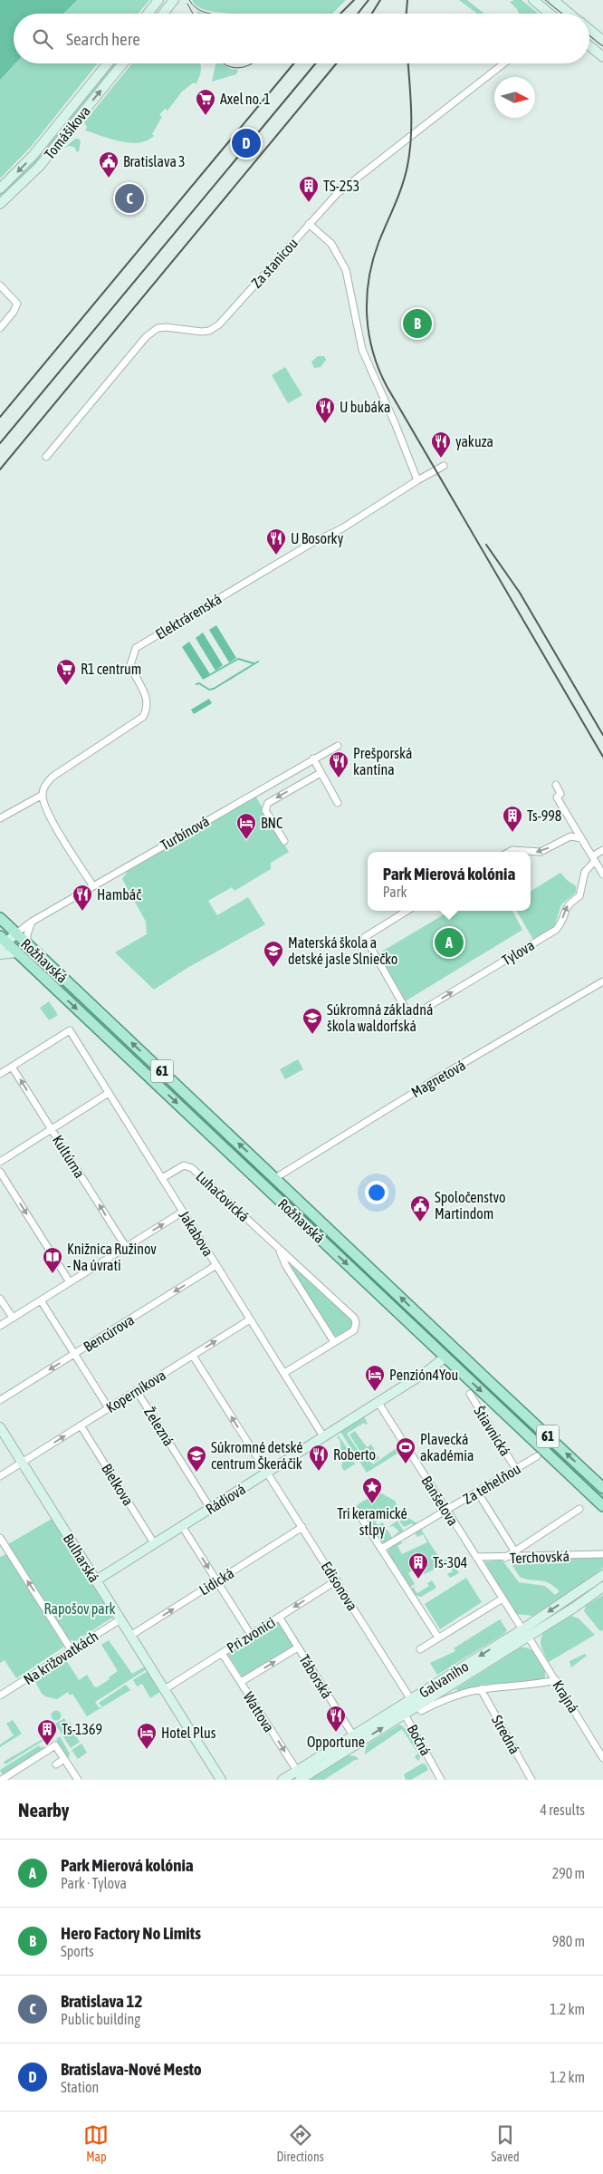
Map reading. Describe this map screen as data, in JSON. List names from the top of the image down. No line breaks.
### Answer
{"streets":{"main road":["Tomášikova","Rožňavská","61","Rádiová","Bulharská","Galvaniho"],"street":["Za stanicou","Elektrárenská","Turbínová","Tylova","Magnetová","Kultúrna","Luhačovická","Jakabova","Bencúrova","Koperníkova","Železná","Štiavnická","Za tehelňou","Bielkova","Banšelova","Terchovská","Lidická","Edisonova","Pri zvonici","Na križovatkách","Táborská","Krajná","Wattova","Stredná","Bočná"]},"crossings":[["Turbínová","Rožňavská"],["Rožňavská","Magnetová"],["Rožňavská","Rádiová"],["Kultúrna","Jakabova"],["Luhačovická","Jakabova"],["Jakabova","Bencúrova"],["Jakabova","Koperníkova"],["Jakabova","Rádiová"],["Koperníkova","Železná"],["Koperníkova","Bielkova"],["Koperníkova","Bulharská"],["Koperníkova","Edisonova"],["Železná","Rádiová"],["Štiavnická","Za tehelňou"],["Za tehelňou","Banšelova"],["Bielkova","Rádiová"],["Rádiová","Banšelova"],["Rádiová","Bulharská"],["Rádiová","Edisonova"],["Banšelova","Terchovská"],["Banšelova","Galvaniho"],["Banšelova","Krajná"],["Bulharská","Lidická"],["Bulharská","Pri zvonici"],["Bulharská","Na križovatkách"],["Lidická","Edisonova"],["Edisonova","Pri zvonici"],["Edisonova","Galvaniho"],["Edisonova","Bočná"],["Pri zvonici","Táborská"],["Pri zvonici","Wattova"],["Táborská","Galvaniho"],["Galvaniho","Krajná"],["Galvaniho","Wattova"],["Galvaniho","Stredná"],["Galvaniho","Bočná"]],"one_way":["Kultúrna","Bencúrova","Koperníkova","Lidická","Wattova"],"parks":["Rapošov park"],"places":{"supermarket":["Axel no. 1","R1 centrum"],"public building":["Bratislava 3","Spoločenstvo Martindom"],"building":["TS-253","Ts-998","Ts-304","Ts-1369"],"restaurant":["U bubáka","yakuza","U Bosorky","Prešporská kantína","Hambáč","Roberto","Opportune"],"hotel":["BNC","Penzión4You","Hotel Plus"],"school or university":["Materská škola a detské jasle Slniečko","Súkromná základná škola waldorfská","Súkromné detské centrum Škeráčik"],"library":["Knižnica Ružinov - Na úvrati"],"sports":["Plavecká akadémia"],"place":["Tri keramické stĺpy"]},"north":"right","page":{"search":"Search here","pins":["D","C","B","A"],"popup":["Park Mierová kolónia","Park"],"heading":["Nearby","4 results"],"list":[{"mark":"A","name":"Park Mierová kolónia","note":"Park · Tylova","value":"290 m"},{"mark":"B","name":"Hero Factory No Limits","note":"Sports","value":"980 m"},{"mark":"C","name":"Bratislava 12","note":"Public building","value":"1.2 km"},{"mark":"D","name":"Bratislava-Nové Mesto","note":"Station","value":"1.2 km"}],"nav":["Map","Directions","Saved"]}}
